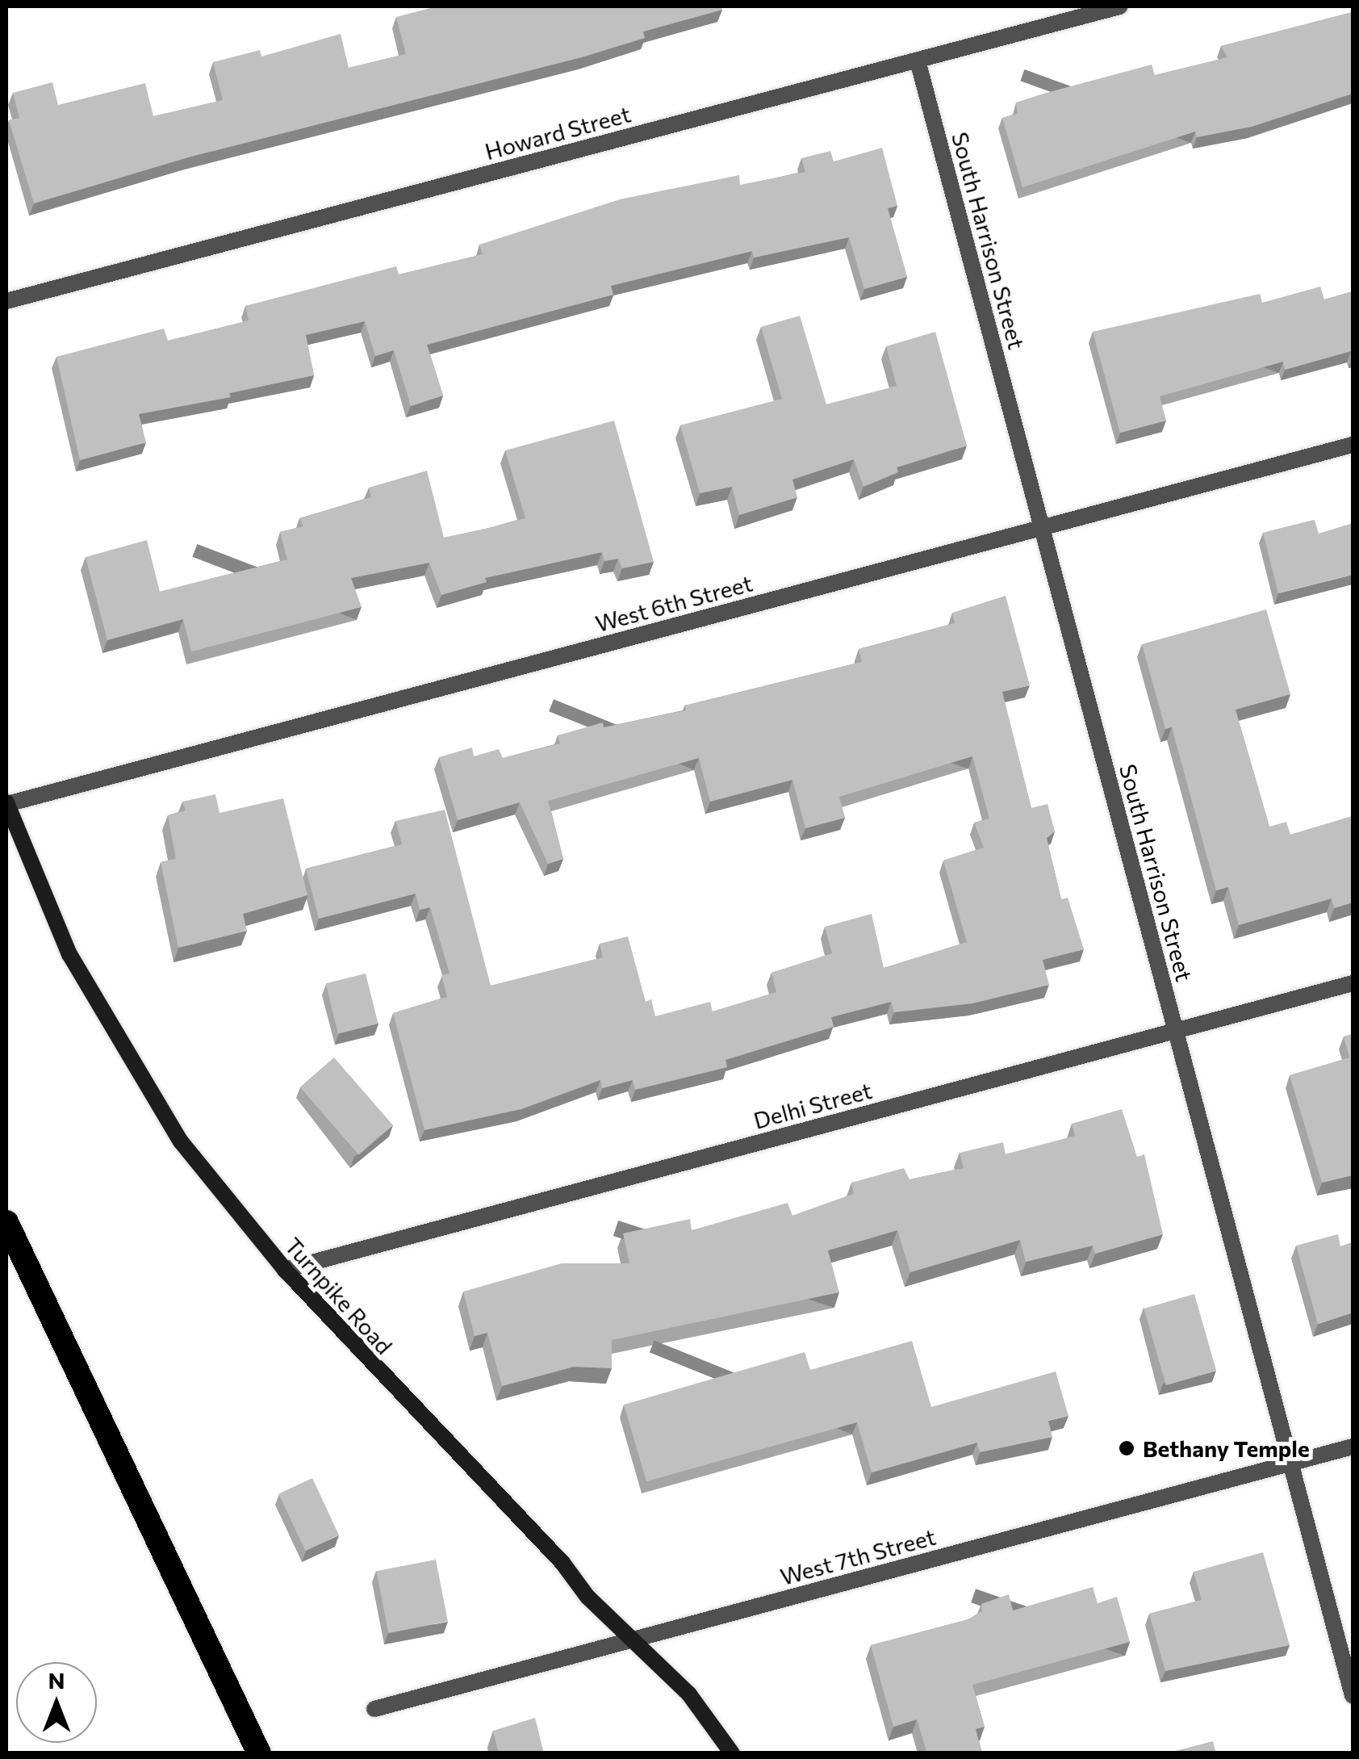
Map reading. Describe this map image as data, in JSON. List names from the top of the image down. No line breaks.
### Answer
{"streets":{"street":["Howard Street","South Harrison Street","West 6th Street","Delhi Street","Turnpike Road","West 7th Street"]},"crossings":[["Howard Street","South Harrison Street"],["South Harrison Street","West 6th Street"],["South Harrison Street","Delhi Street"],["South Harrison Street","West 7th Street"],["West 6th Street","Turnpike Road"],["Delhi Street","Turnpike Road"],["Turnpike Road","West 7th Street"]],"places":["Bethany Temple"],"north":"top"}
